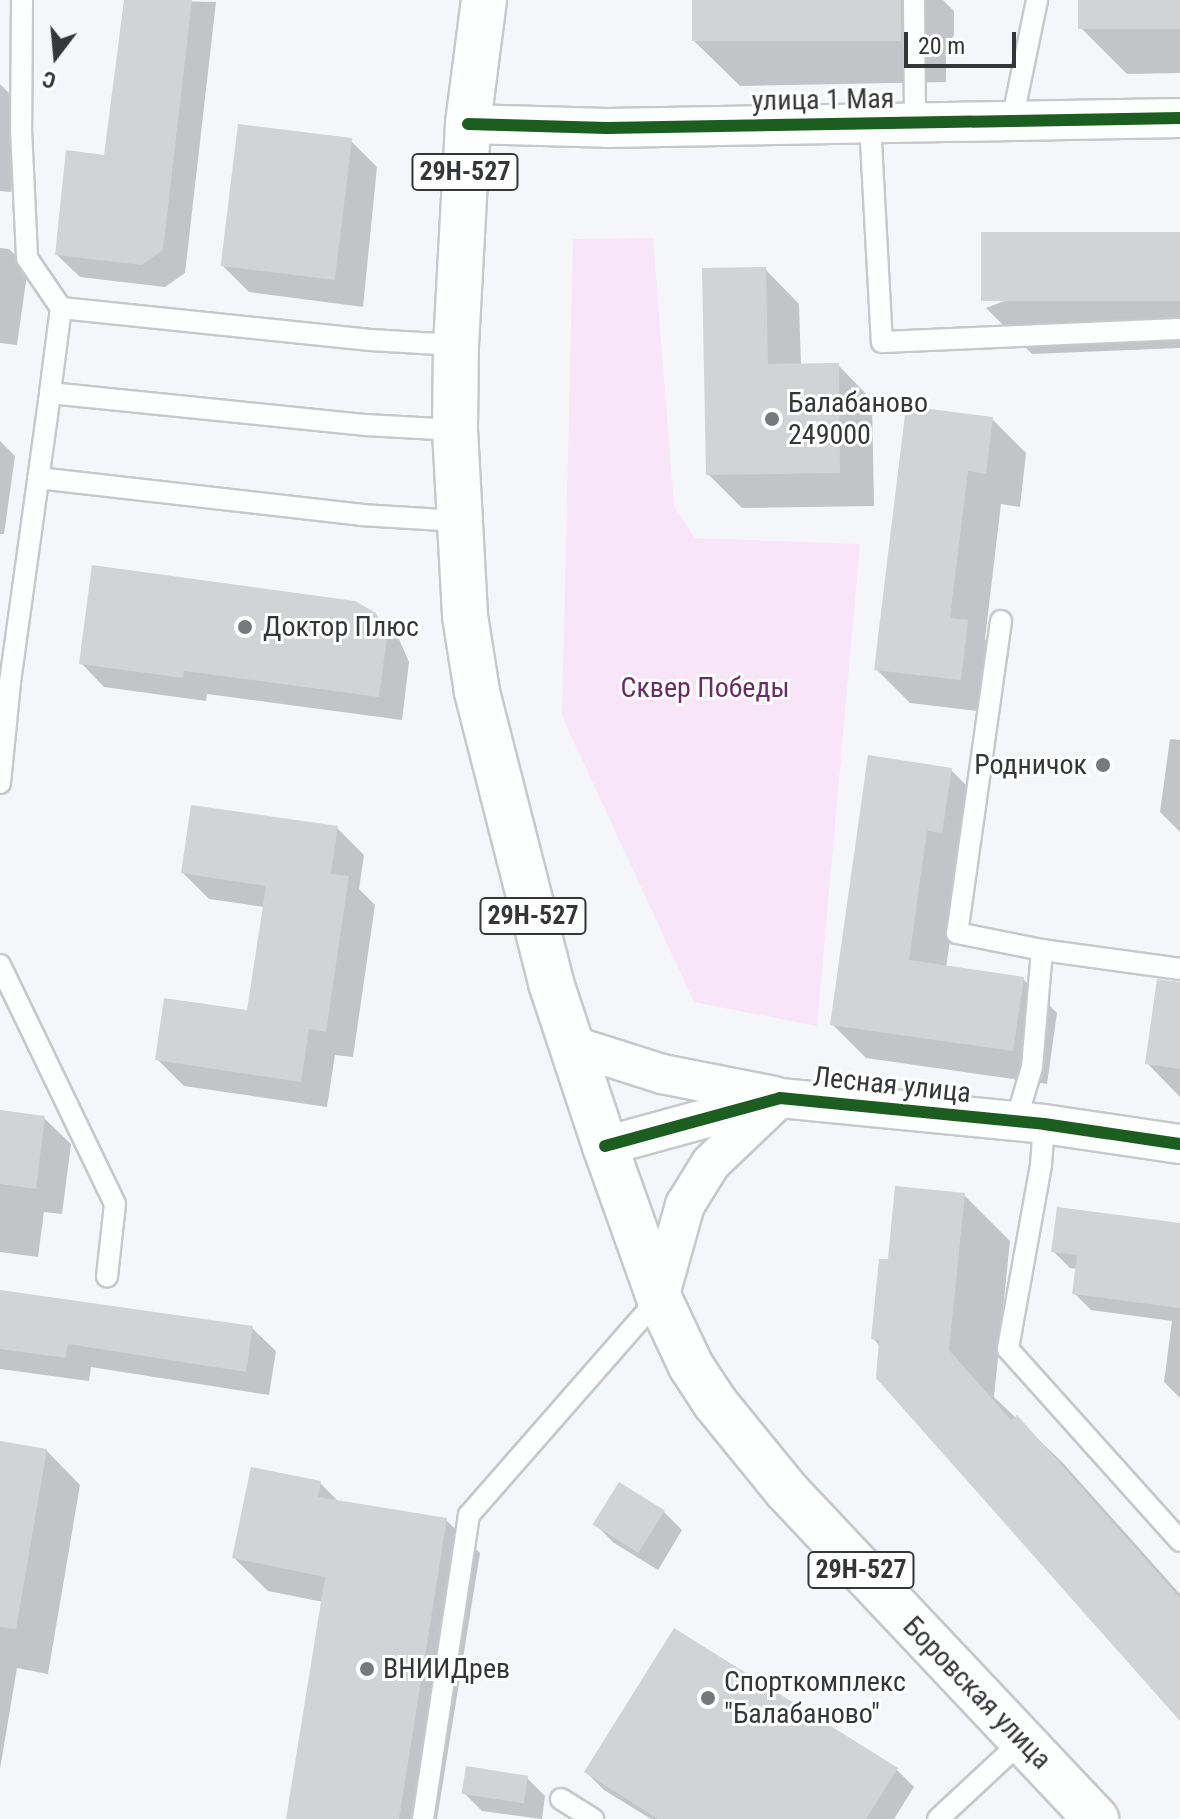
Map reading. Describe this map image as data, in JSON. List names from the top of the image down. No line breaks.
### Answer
{"streets":{"main road":["29Н-527","Боровская улица"],"street":["улица 1 Мая","Лесная улица"]},"crossings":[["улица 1 Мая","29Н-527"],["29Н-527","Лесная улица"],["29Н-527","Боровская улица"]],"parks":["Сквер Победы"],"places":["Балабаново 249000","Доктор Плюс","Родничок","ВНИИДрев","Спорткомплекс \"Балабаново\""],"scale_bar":"20 m","north":"bottom"}
